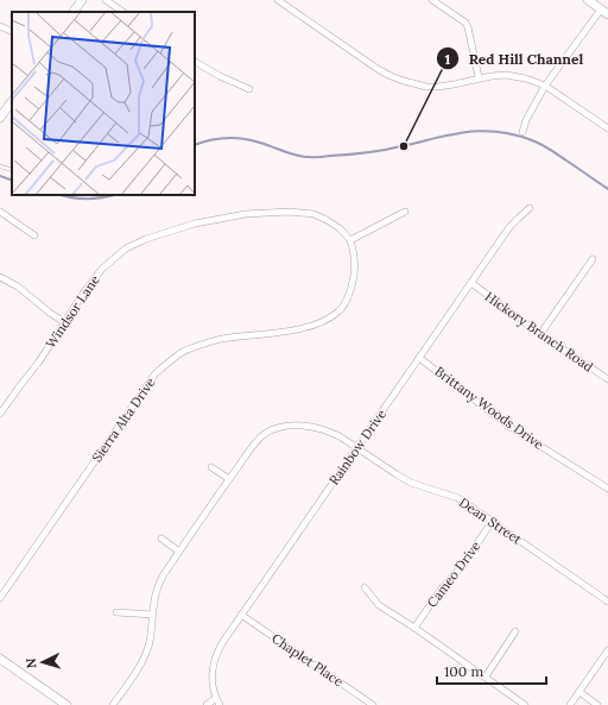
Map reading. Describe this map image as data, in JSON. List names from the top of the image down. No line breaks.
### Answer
{"streets":{"street":["Windsor Lane","Hickory Branch Road","Brittany Woods Drive","Sierra Alta Drive","Rainbow Drive","Dean Street","Cameo Drive","Chaplet Place"]},"crossings":[["Windsor Lane","Sierra Alta Drive"],["Hickory Branch Road","Rainbow Drive"],["Brittany Woods Drive","Rainbow Drive"],["Rainbow Drive","Dean Street"],["Rainbow Drive","Chaplet Place"],["Dean Street","Cameo Drive"]],"places":["Red Hill Channel"],"scale_bar":"100 m","north":"left"}
